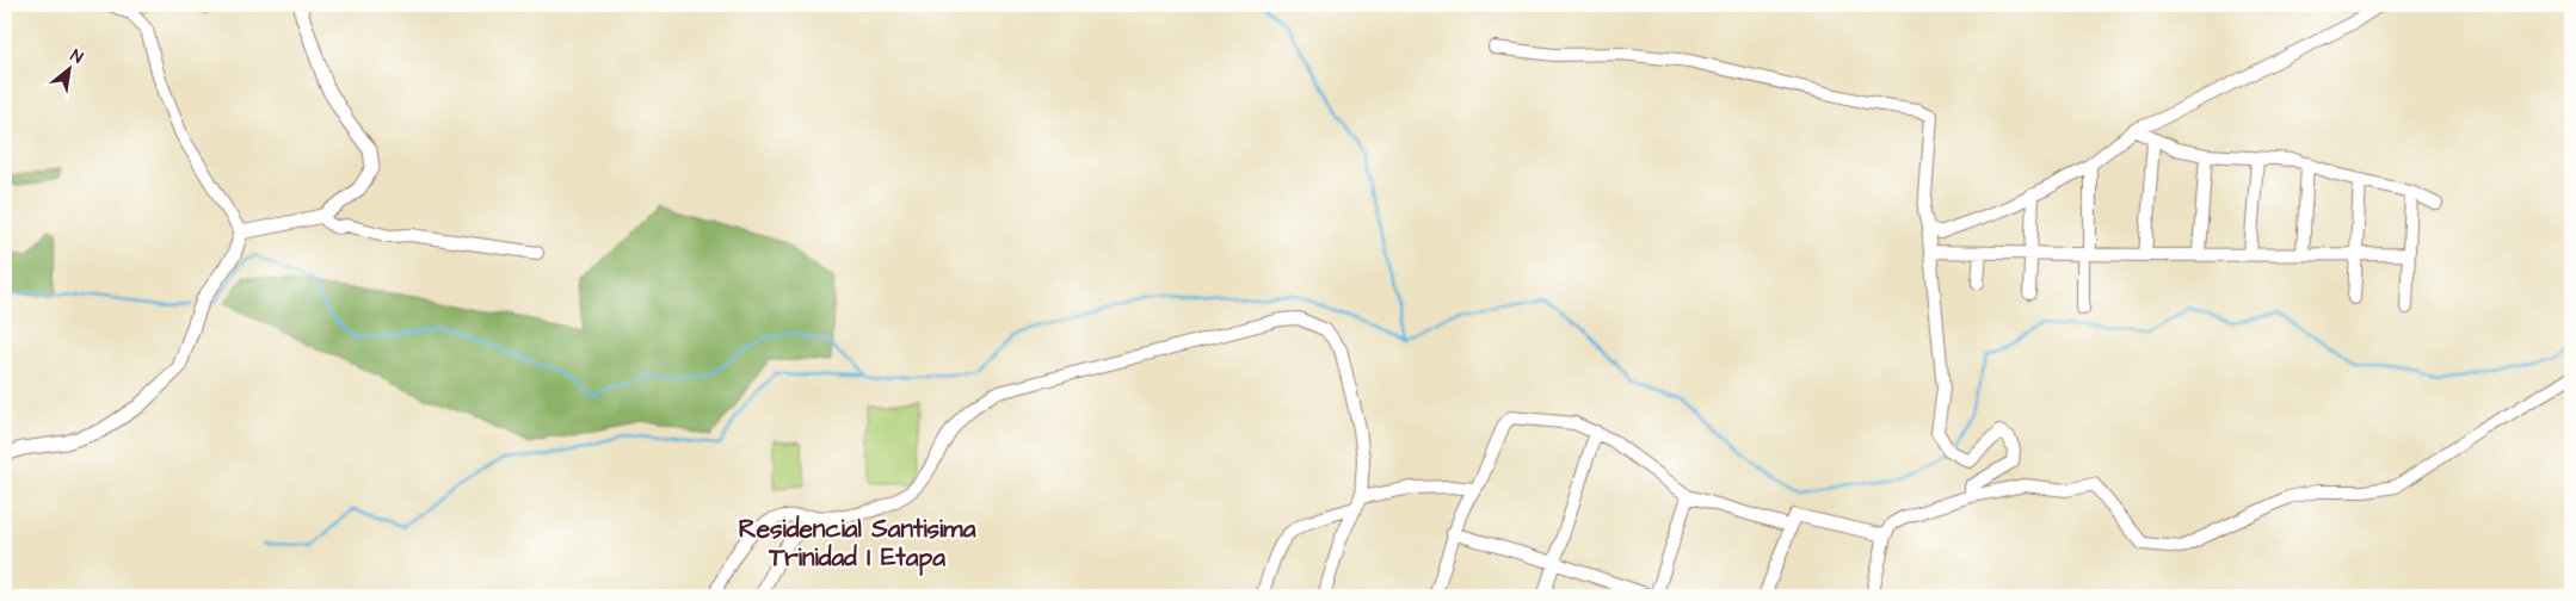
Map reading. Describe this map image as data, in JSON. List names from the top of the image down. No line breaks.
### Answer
{"districts":["Residencial Santisima Trinidad I Etapa"],"north":"top right"}
